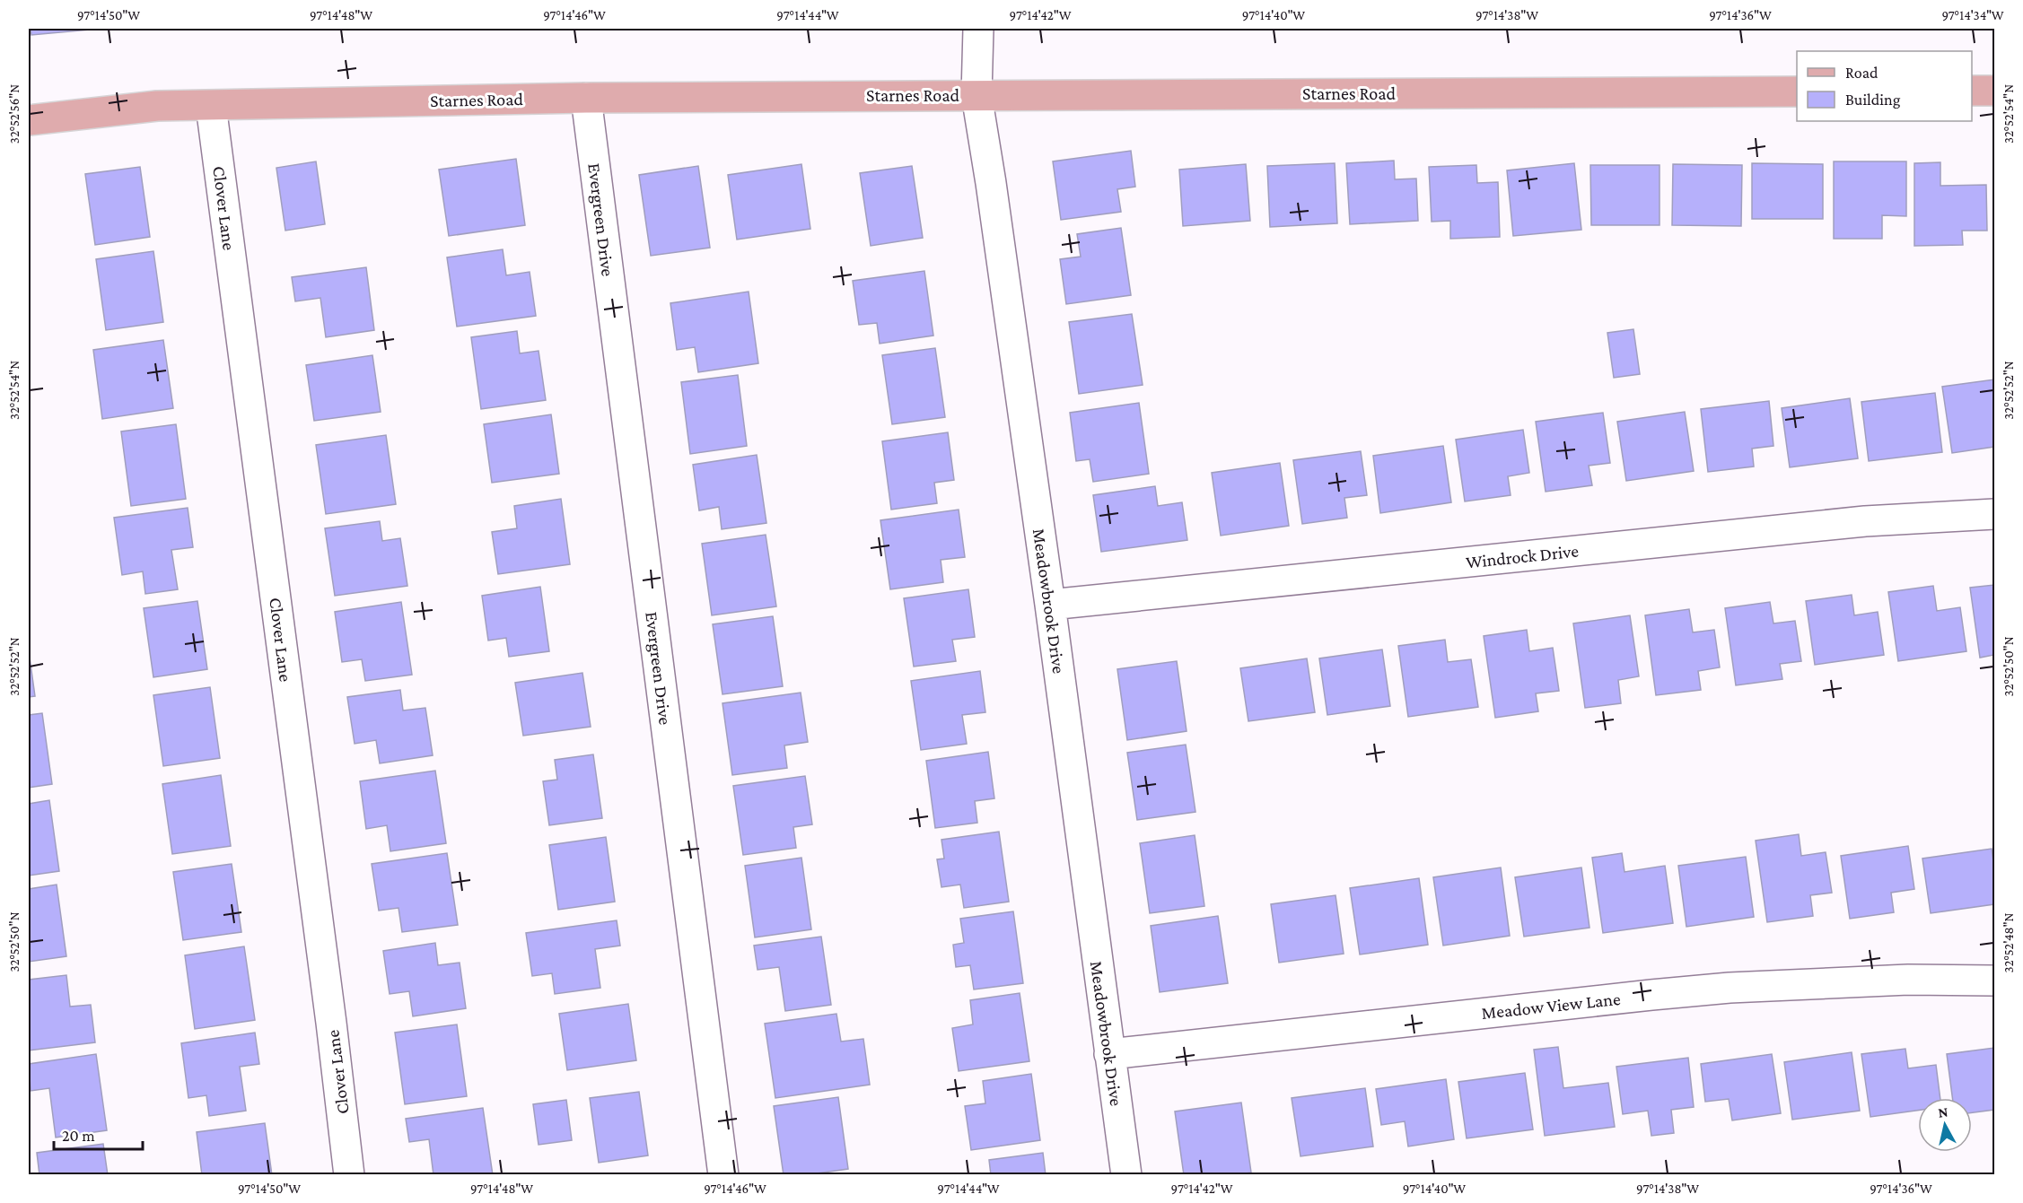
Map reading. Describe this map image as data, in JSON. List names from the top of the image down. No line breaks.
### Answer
{"streets":{"main road":["Starnes Road"],"street":["Clover Lane","Evergreen Drive","Windrock Drive","Meadowbrook Drive","Meadow View Lane"]},"crossings":[["Starnes Road","Clover Lane"],["Starnes Road","Evergreen Drive"],["Starnes Road","Meadowbrook Drive"],["Windrock Drive","Meadowbrook Drive"],["Meadowbrook Drive","Meadow View Lane"]],"legend":["Road","Building"],"scale_bar":"20 m","north":"top","coordinates":["97°14'50\"W","97°14'48\"W","97°14'46\"W","97°14'44\"W","97°14'42\"W","97°14'40\"W","97°14'38\"W","97°14'36\"W","97°14'34\"W","32°52'56\"N","32°52'54\"N","32°52'52\"N","32°52'50\"N","32°52'48\"N"]}
